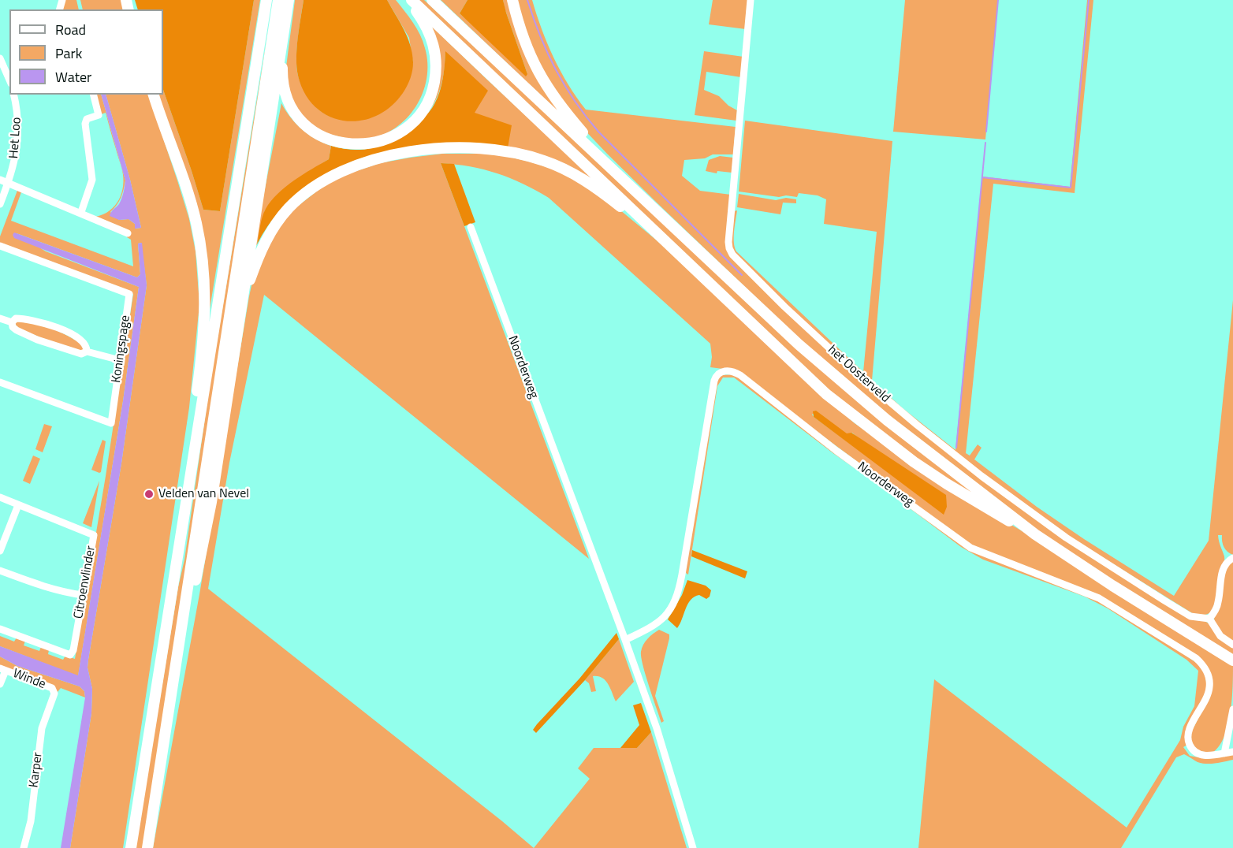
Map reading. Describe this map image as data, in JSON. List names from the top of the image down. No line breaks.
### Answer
{"streets":{"street":["Het Loo","Koningspage","Noorderweg","het Oosterveld","Citroenvlinder","Winde","Karper"]},"crossings":[["Winde","Karper"]],"places":["Velden van Nevel"],"legend":["Road","Park","Water"]}
